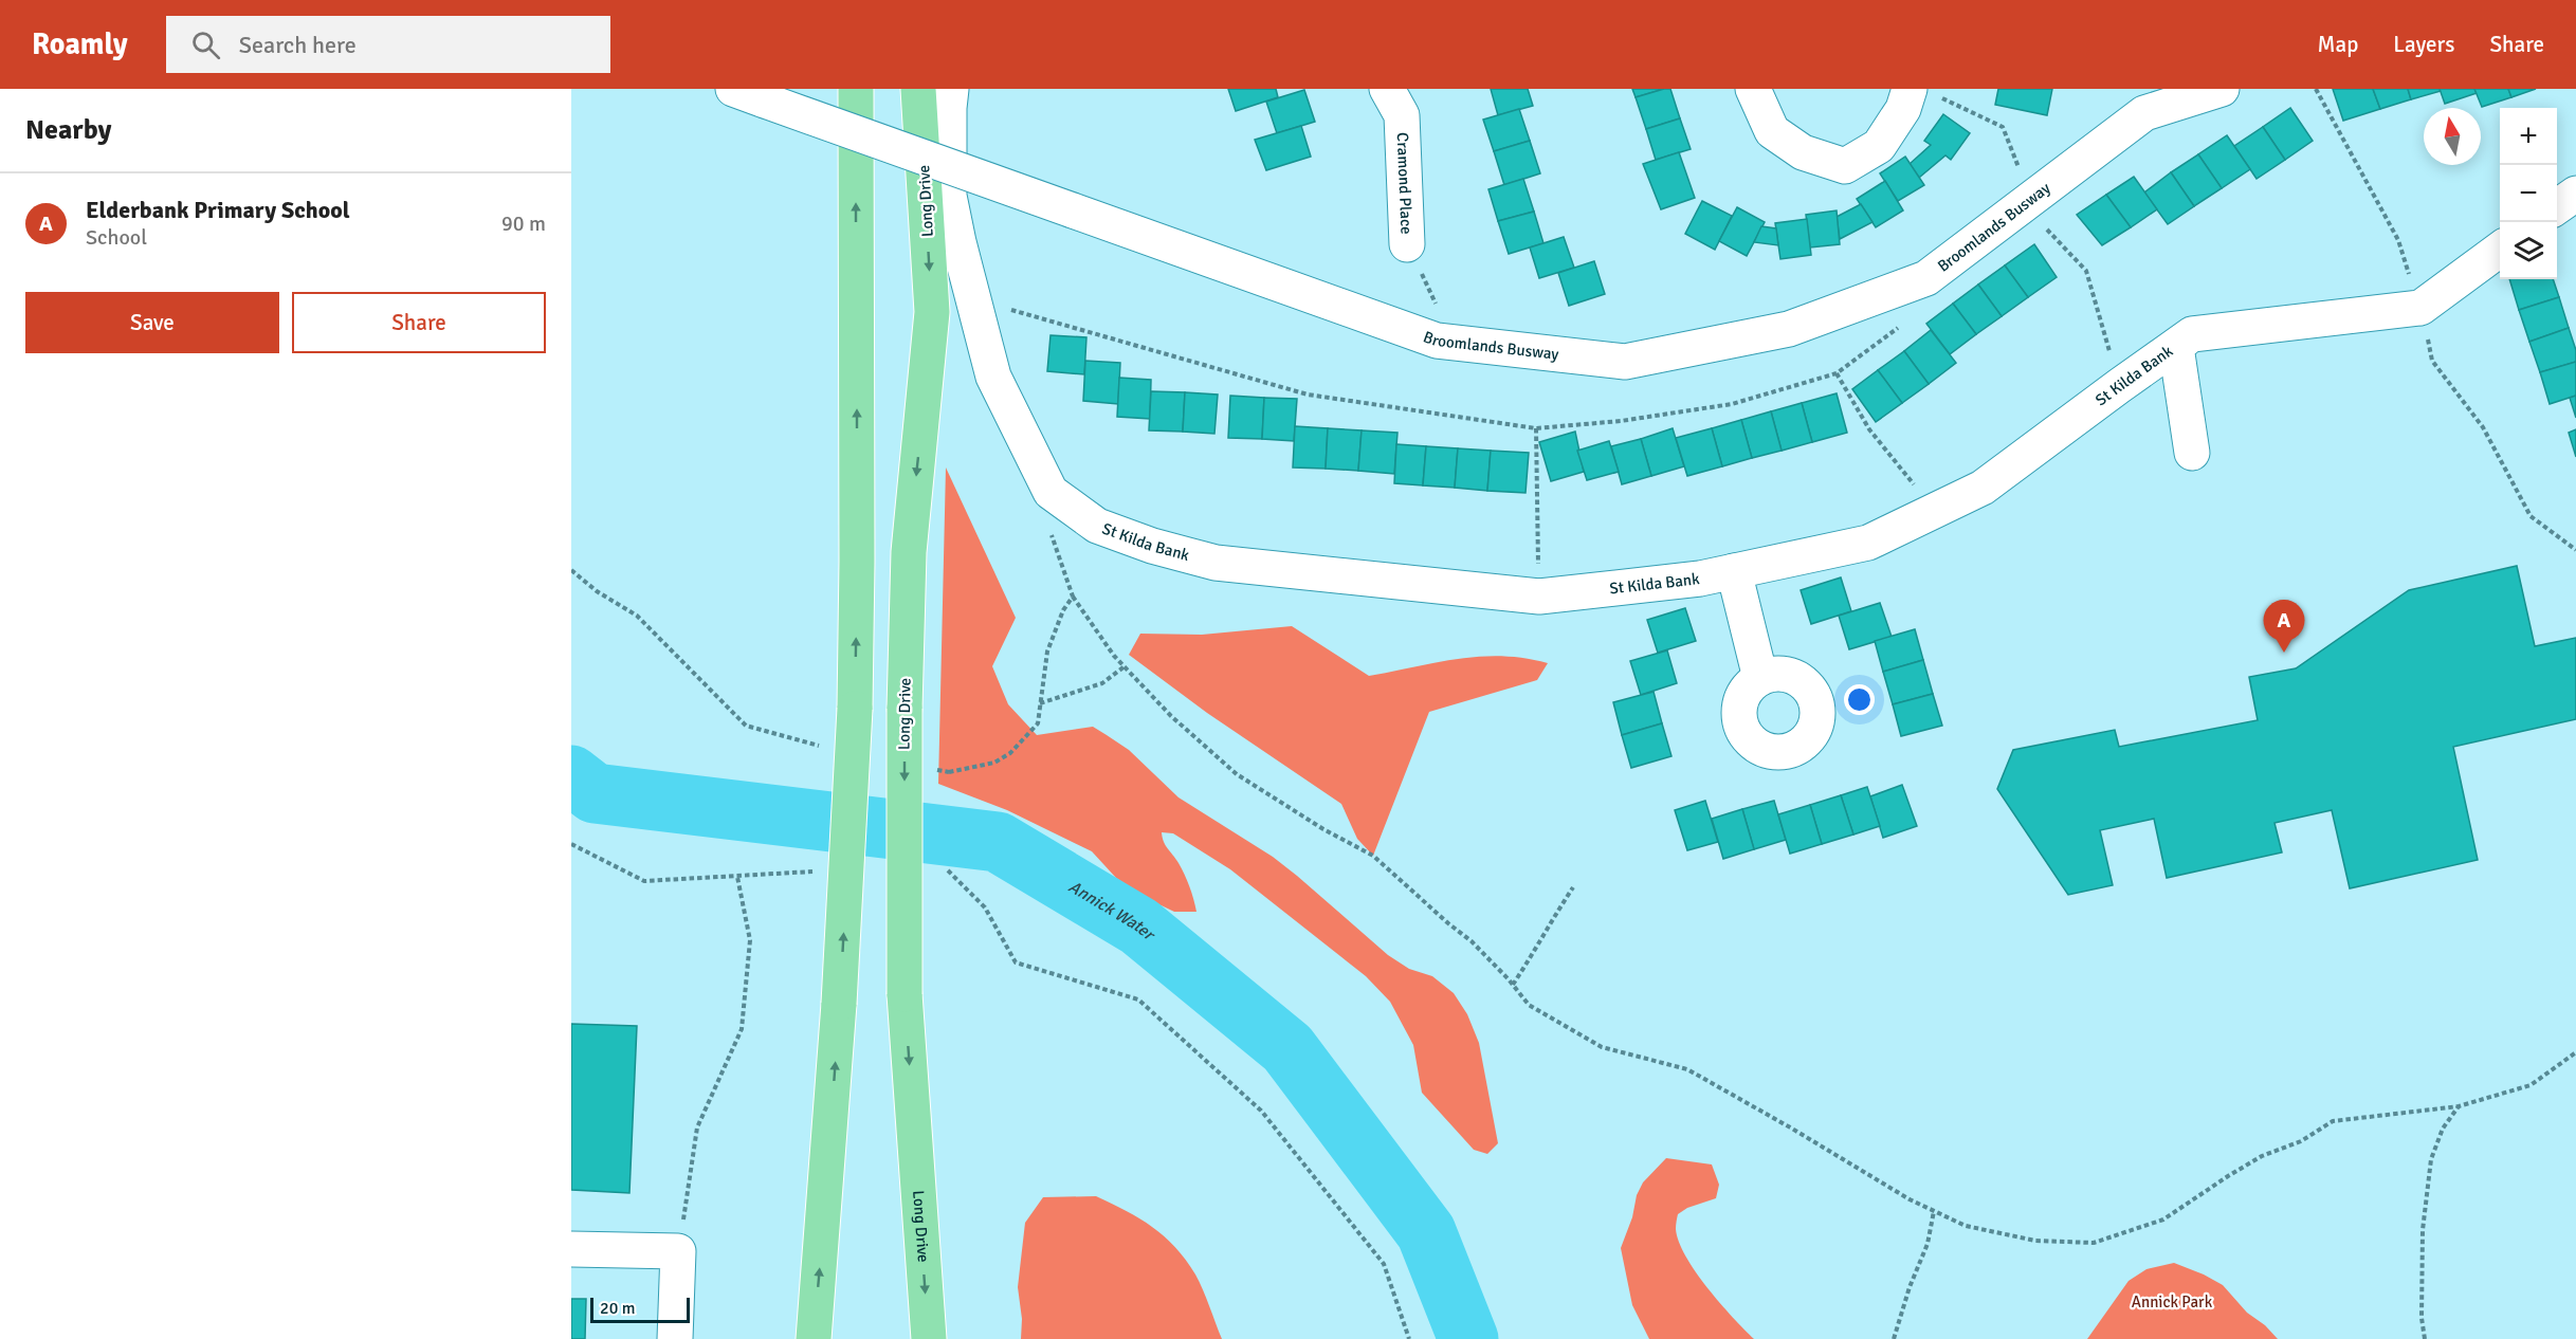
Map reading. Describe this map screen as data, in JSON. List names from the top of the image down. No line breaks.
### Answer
{"streets":{"main road":["Long Drive"],"street":["Cramond Place","Broomlands Busway","St Kilda Bank"]},"water":["Annick Water"],"parks":["Annick Park"],"scale_bar":"20 m","north":"top","page":{"header":"Roamly","search":"Search here","nav":["Map","Layers","Share"],"heading":"Nearby","map_buttons":["+","−"],"list":[{"mark":"A","name":"Elderbank Primary School","note":"School","value":"90 m"}],"buttons":["Save","Share"],"pins":"A","scale":"20 m"}}
